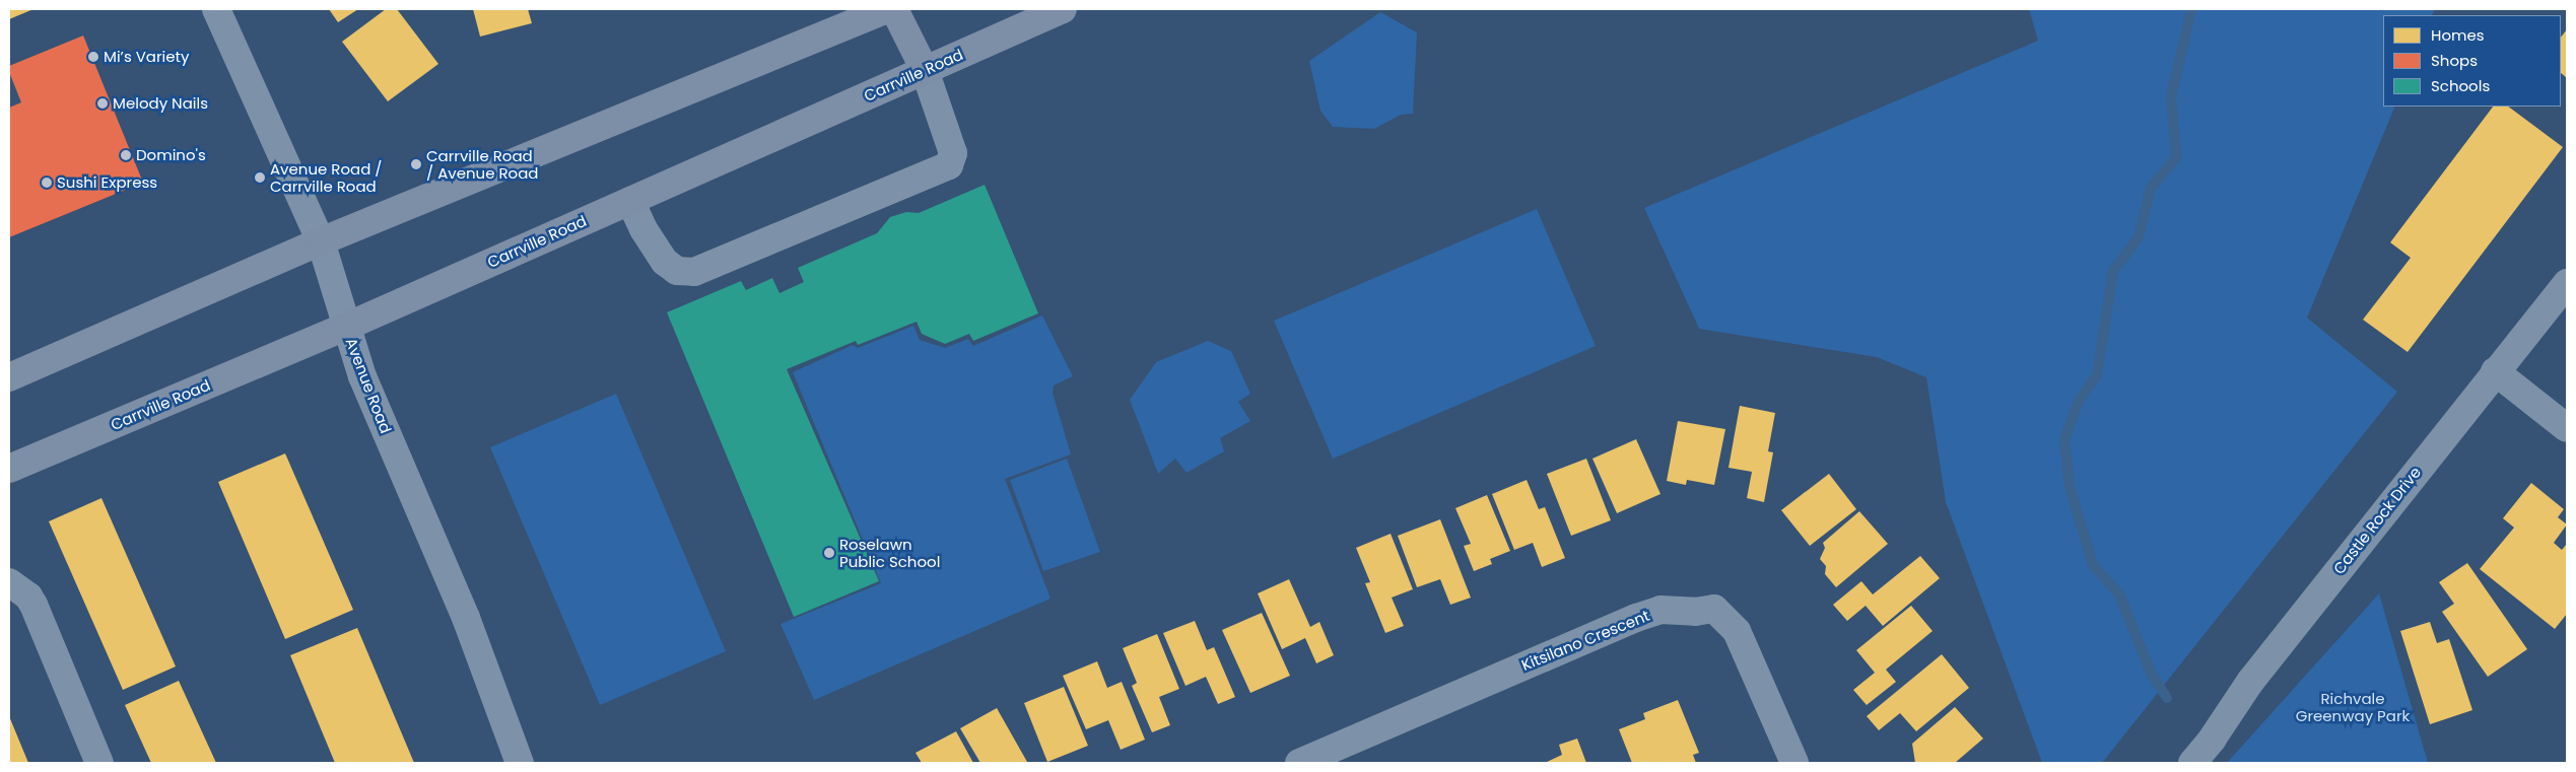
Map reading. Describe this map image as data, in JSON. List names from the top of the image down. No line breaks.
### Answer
{"streets":{"main road":["Carrville Road"],"street":["Avenue Road","Castle Rock Drive","Kitsilano Crescent"]},"crossings":[["Carrville Road","Avenue Road"]],"parks":["Richvale Greenway Park"],"places":["Mi’s Variety","Melody Nails","Domino's","Carrville Road / Avenue Road","Avenue Road / Carrville Road","Sushi Express","Roselawn Public School"],"legend":["Homes","Shops","Schools"]}
